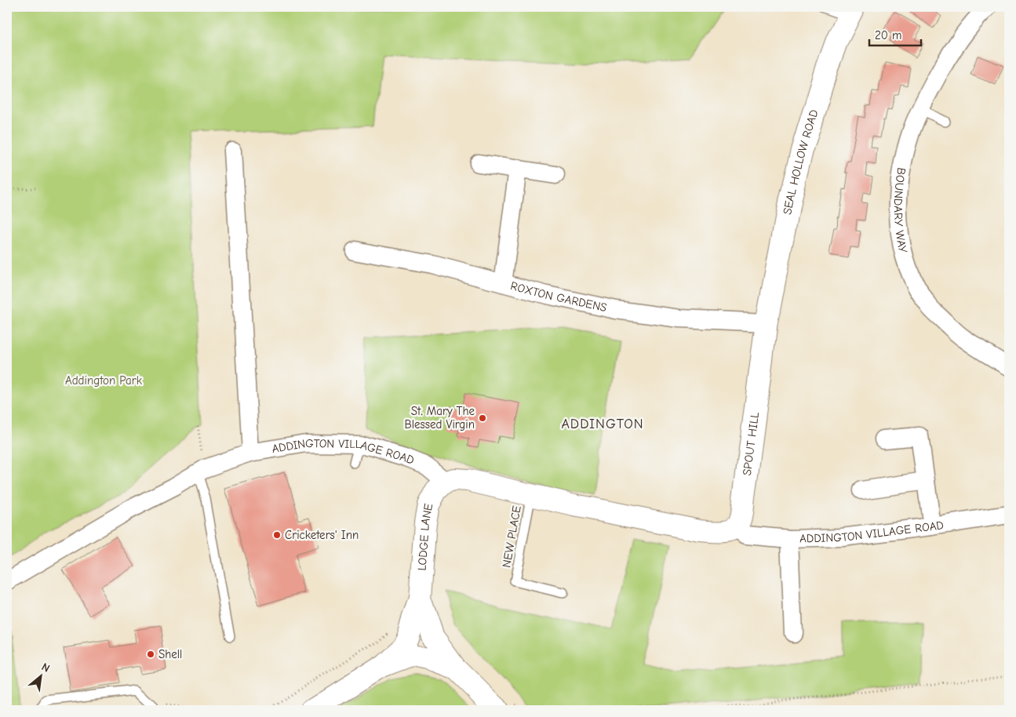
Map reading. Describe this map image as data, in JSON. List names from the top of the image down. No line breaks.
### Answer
{"streets":{"street":["SEAL HOLLOW ROAD","BOUNDARY WAY","ROXTON GARDENS","SPOUT HILL","ADDINGTON VILLAGE ROAD","LODGE LANE"],"lane":["NEW PLACE"]},"crossings":[["SEAL HOLLOW ROAD","ROXTON GARDENS"],["SEAL HOLLOW ROAD","SPOUT HILL"],["ROXTON GARDENS","SPOUT HILL"],["SPOUT HILL","ADDINGTON VILLAGE ROAD"],["ADDINGTON VILLAGE ROAD","LODGE LANE"]],"districts":["ADDINGTON"],"parks":["Addington Park"],"places":["St. Mary The Blessed Virgin","Cricketers' Inn","Shell"],"scale_bar":"20 m","north":"top right"}
